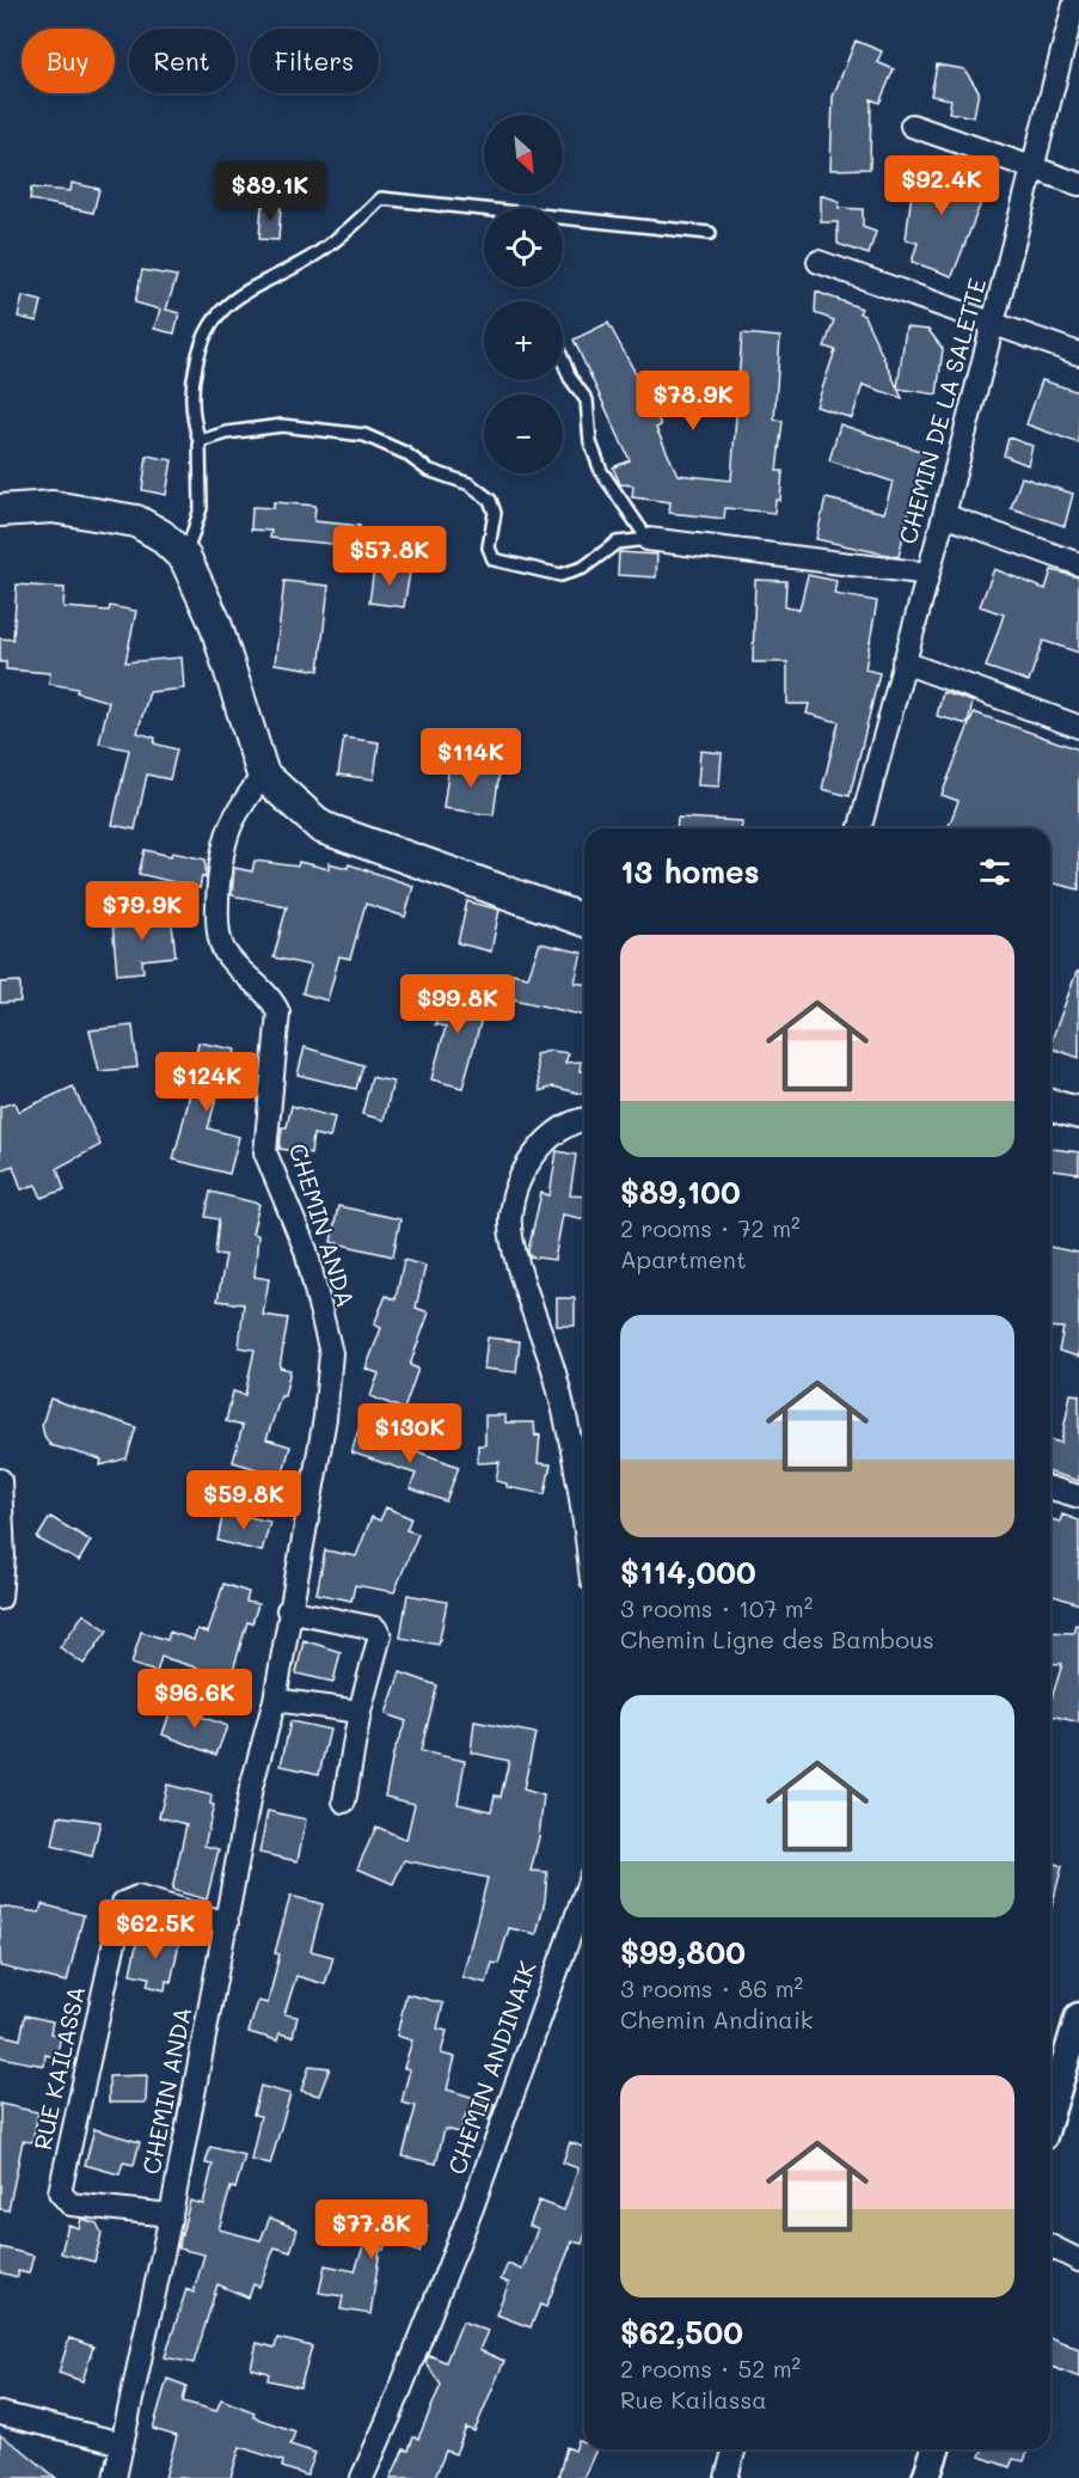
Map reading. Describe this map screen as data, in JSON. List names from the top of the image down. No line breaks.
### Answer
{"streets":{"street":["CHEMIN DE LA SALETTE","CHEMIN ANDA","RUE KAILASSA","CHEMIN ANDINAIK"]},"crossings":[["CHEMIN ANDA","RUE KAILASSA"]],"north":"bottom right","page":{"chip":["Buy","Rent","Filters"],"map_buttons":["+","−"],"price":["$92.4K","$89.1K","$78.9K","$57.8K","$114K","$79.9K","$99.8K","$124K","$130K","$59.8K","$96.6K","$62.5K","$77.8K"],"heading":"13 homes","list":[{"name":"$89,100","note":"2 rooms · 72 m² · Apartment"},{"name":"$114,000","note":"3 rooms · 107 m² · Chemin Ligne des Bambous"},{"name":"$99,800","note":"3 rooms · 86 m² · Chemin Andinaik"},{"name":"$62,500","note":"2 rooms · 52 m² · Rue Kailassa"}]}}
